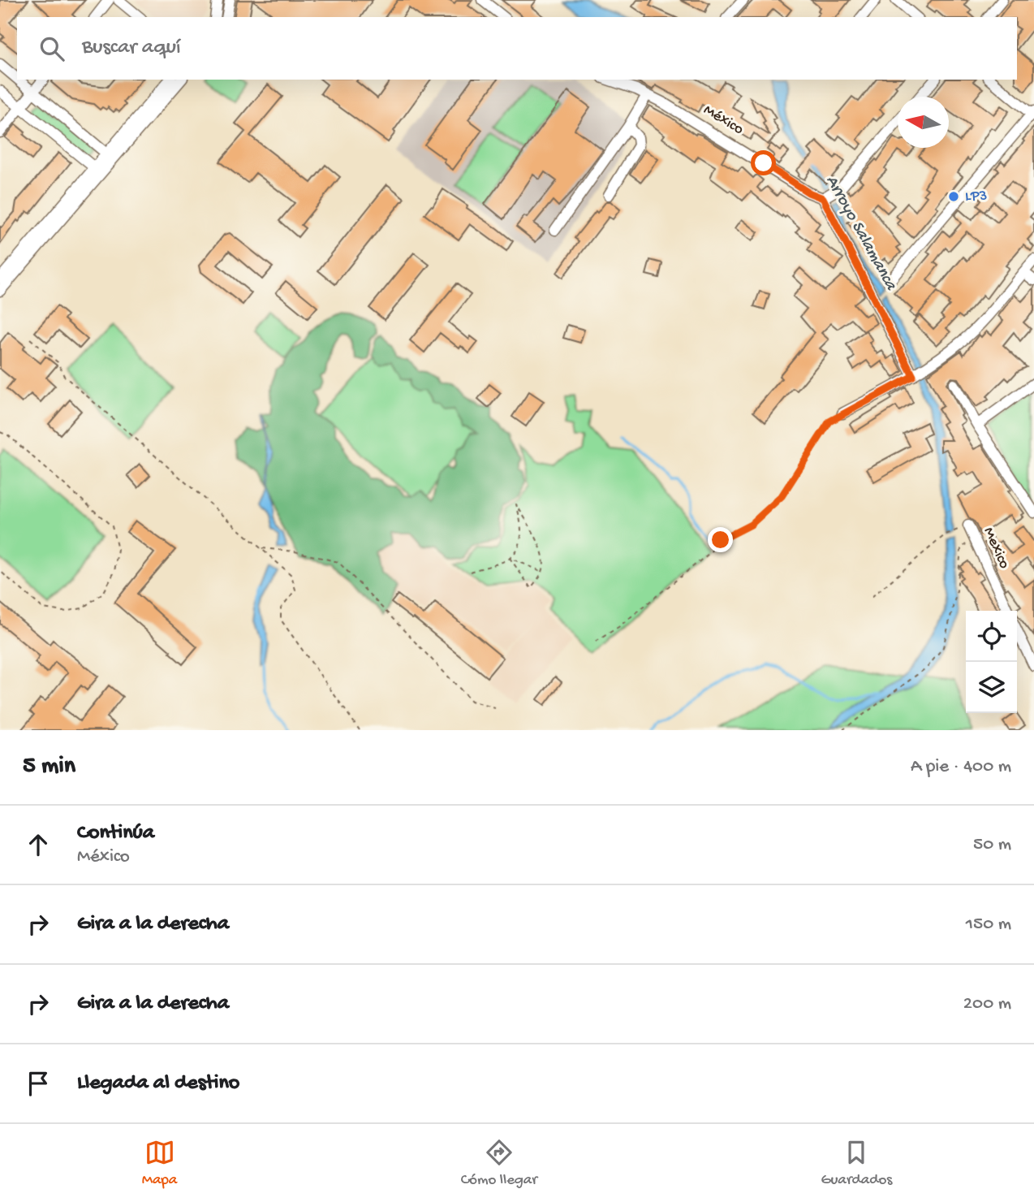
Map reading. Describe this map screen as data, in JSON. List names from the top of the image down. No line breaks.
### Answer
{"streets":{"street":["México","Mexico"]},"water":["Arroyo Salamanca"],"places":["LP3"],"north":"left","page":{"search":"Buscar aquí","heading":["5 min","A pie · 400 m"],"list":[["Continúa","México","50 m"],["Gira a la derecha","150 m"],["Gira a la derecha","200 m"],"Llegada al destino"],"nav":["Mapa","Cómo llegar","Guardados"]}}
